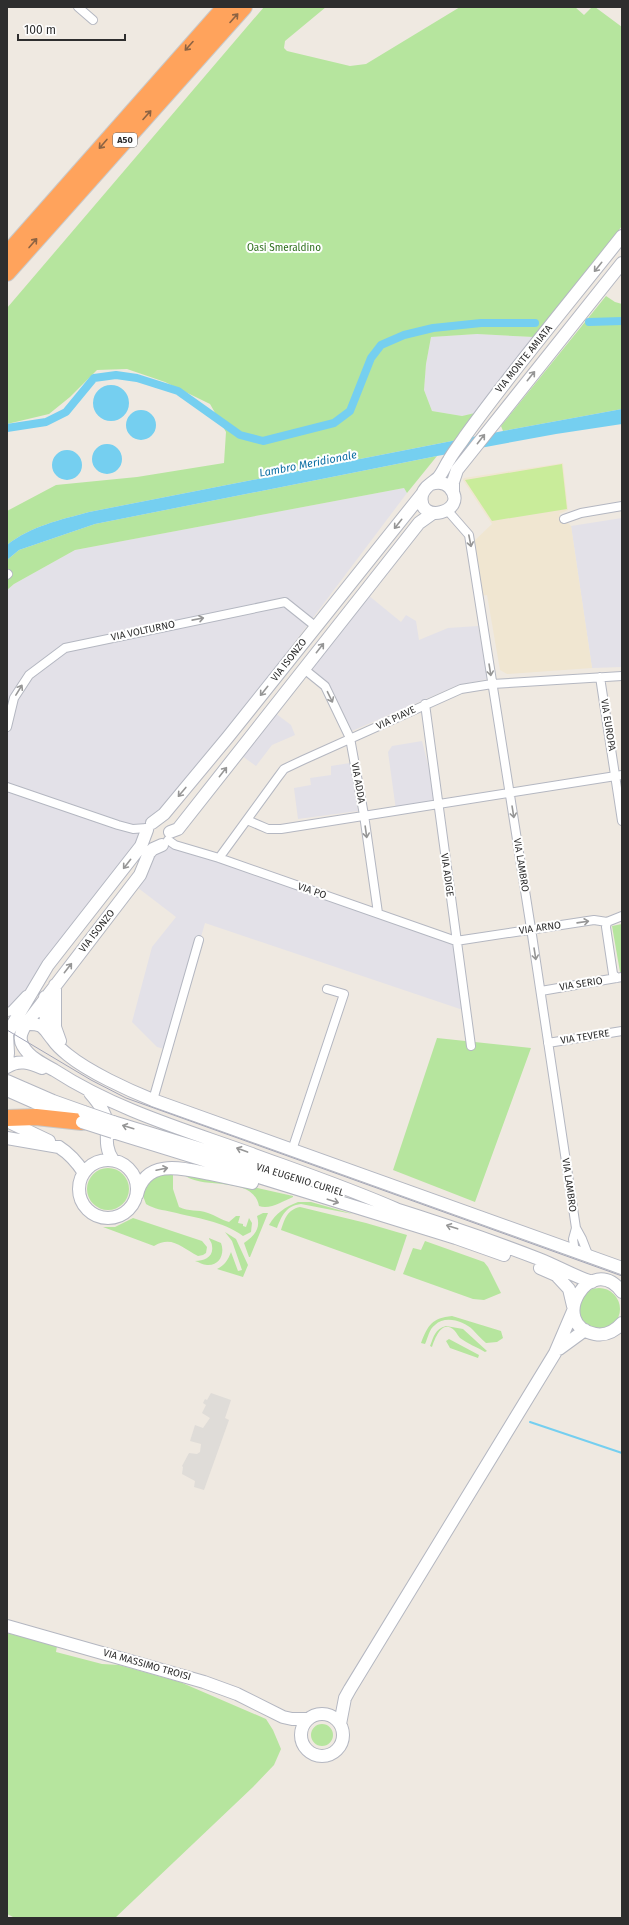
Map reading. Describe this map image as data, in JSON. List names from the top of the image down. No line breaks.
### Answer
{"streets":{"highway":["A50"],"main road":["VIA MONTE AMIATA","VIA ISONZO","VIA EUGENIO CURIEL","VIA MASSIMO TROISI"],"street":["VIA VOLTURNO","VIA PIAVE","VIA EUROPA","VIA ADDA","VIA LAMBRO","VIA ADIGE","VIA PO","VIA ARNO","VIA SERIO","VIA TEVERE"]},"crossings":[["VIA MONTE AMIATA","VIA ISONZO"],["VIA MONTE AMIATA","VIA LAMBRO"],["VIA VOLTURNO","VIA ISONZO"],["VIA ISONZO","VIA ADDA"],["VIA ISONZO","VIA LAMBRO"],["VIA ISONZO","VIA PO"],["VIA PIAVE","VIA EUROPA"],["VIA PIAVE","VIA ADDA"],["VIA PIAVE","VIA LAMBRO"],["VIA PIAVE","VIA ADIGE"],["VIA PIAVE","VIA PO"],["VIA ADDA","VIA PO"],["VIA LAMBRO","VIA ARNO"],["VIA LAMBRO","VIA SERIO"],["VIA LAMBRO","VIA TEVERE"],["VIA ADIGE","VIA PO"],["VIA ADIGE","VIA ARNO"],["VIA PO","VIA ARNO"]],"one_way":["VIA VOLTURNO","VIA ADDA","VIA LAMBRO","VIA ARNO"],"water":["Lambro Meridionale"],"parks":["Oasi Smeraldino"],"scale_bar":"100 m"}
